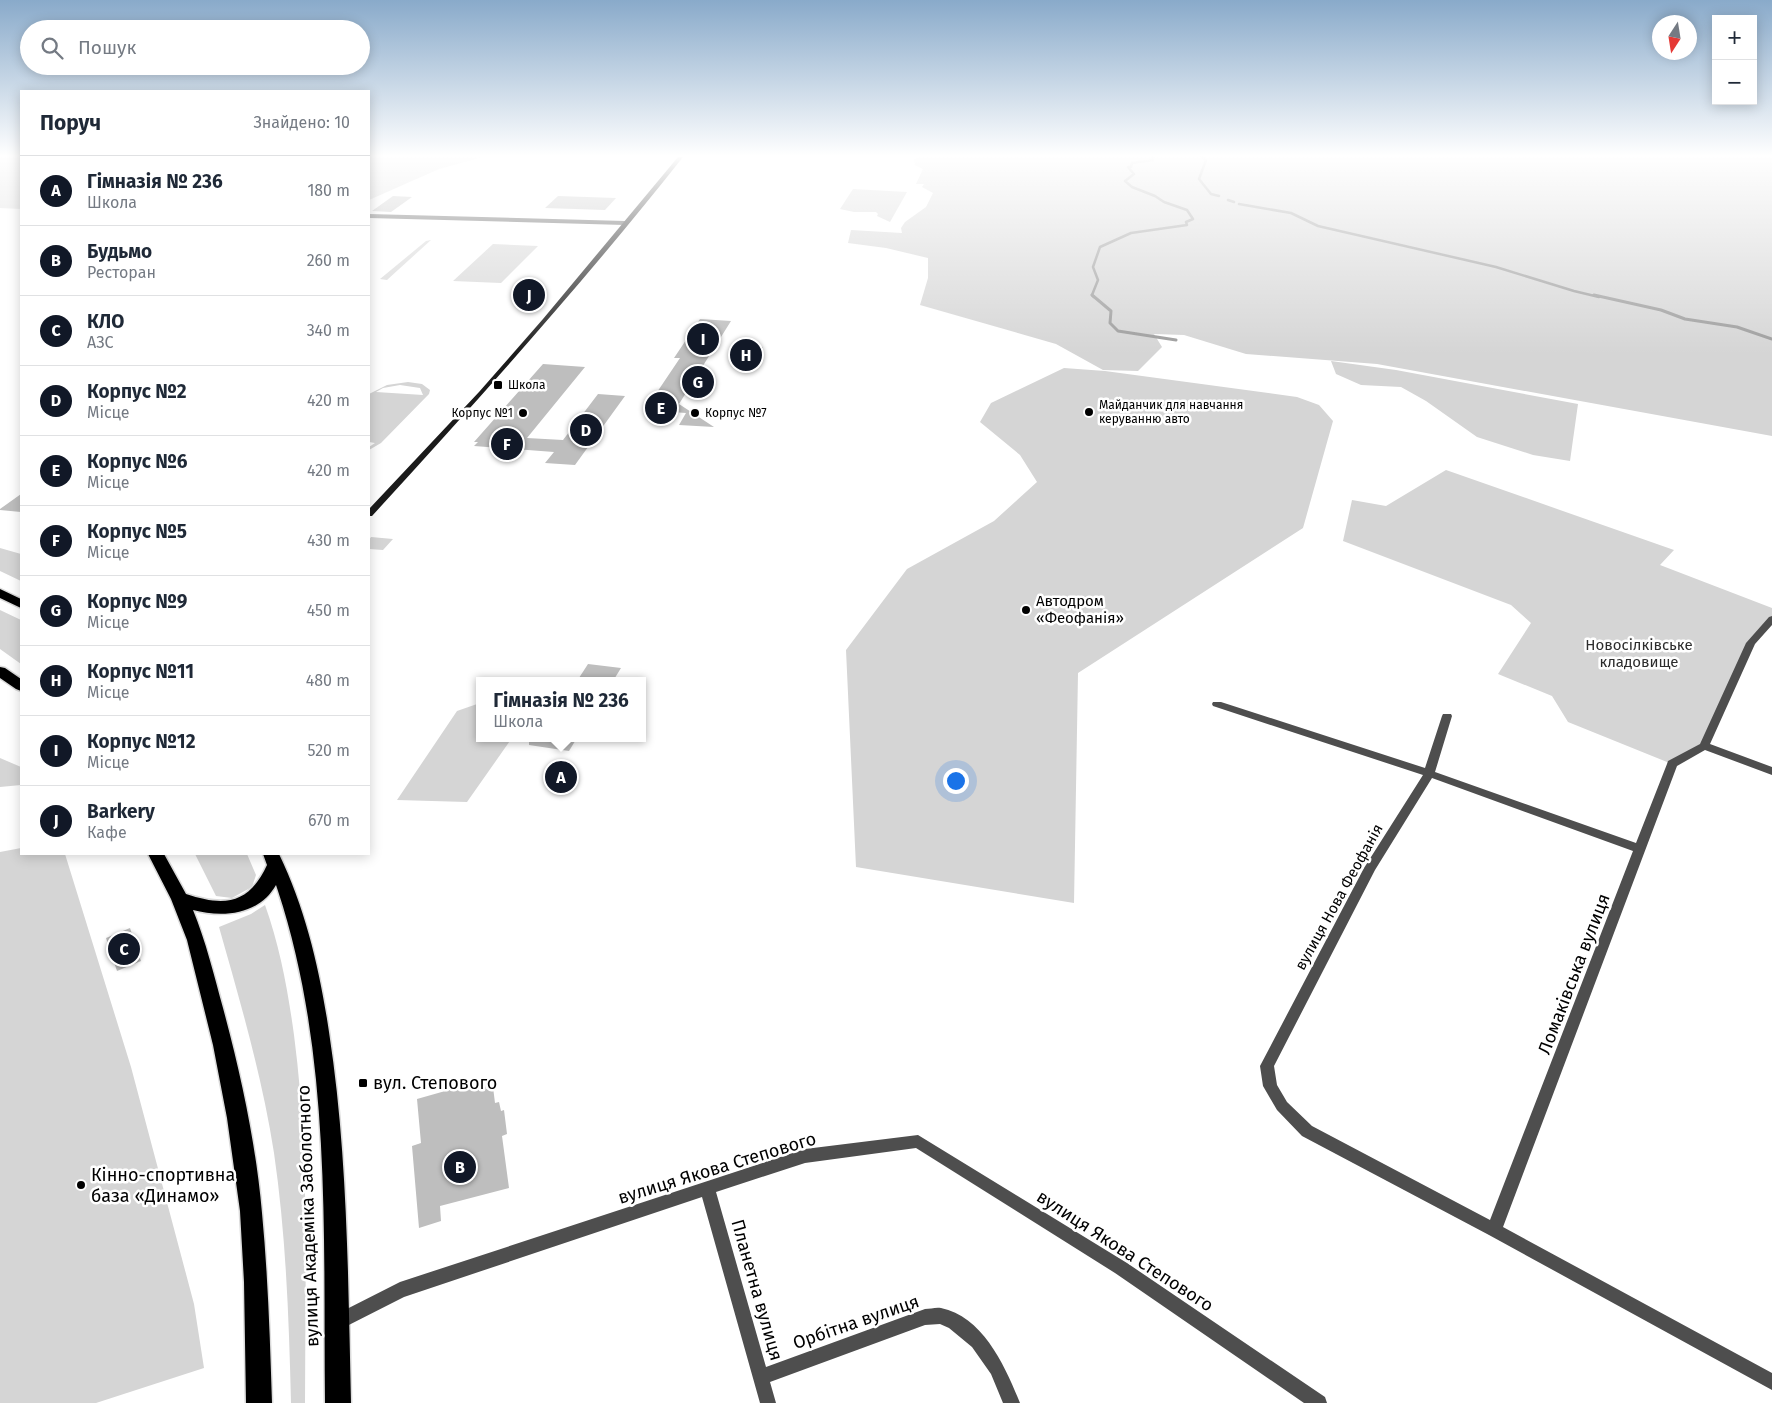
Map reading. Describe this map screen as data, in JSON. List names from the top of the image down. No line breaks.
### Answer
{"streets":{"highway":["вулиця Академіка Заболотного"],"street":["вулиця Нова Феофанія","Ломаківська вулиця","вулиця Якова Степового","Планетна вулиця","Орбітна вулиця"]},"crossings":[["вулиця Нова Феофанія","Ломаківська вулиця"],["вулиця Якова Степового","вулиця Академіка Заболотного"],["вулиця Якова Степового","Планетна вулиця"],["Планетна вулиця","Орбітна вулиця"]],"parks":["Новосілківське кладовище"],"places":{"transit":["Школа","вул. Степового"],"other":["Майданчик для навчання керуванню авто","Корпус №1","Корпус №7","Автодром «Феофанія»","Кінно-спортивна база «Динамо»"]},"north":"bottom","page":{"map_buttons":["+","−"],"search":"Пошук","heading":["Поруч","Знайдено: 10"],"list":[{"mark":"A","name":"Гімназія № 236","note":"Школа","value":"180 m"},{"mark":"B","name":"Будьмо","note":"Ресторан","value":"260 m"},{"mark":"C","name":"КЛО","note":"АЗС","value":"340 m"},{"mark":"D","name":"Корпус №2","note":"Місце","value":"420 m"},{"mark":"E","name":"Корпус №6","note":"Місце","value":"420 m"},{"mark":"F","name":"Корпус №5","note":"Місце","value":"430 m"},{"mark":"G","name":"Корпус №9","note":"Місце","value":"450 m"},{"mark":"H","name":"Корпус №11","note":"Місце","value":"480 m"},{"mark":"I","name":"Корпус №12","note":"Місце","value":"520 m"},{"mark":"J","name":"Barkery","note":"Кафе","value":"670 m"}],"pins":["J","I","H","G","E","D","F","A","C","B"],"popup":["Гімназія № 236","Школа"]}}
